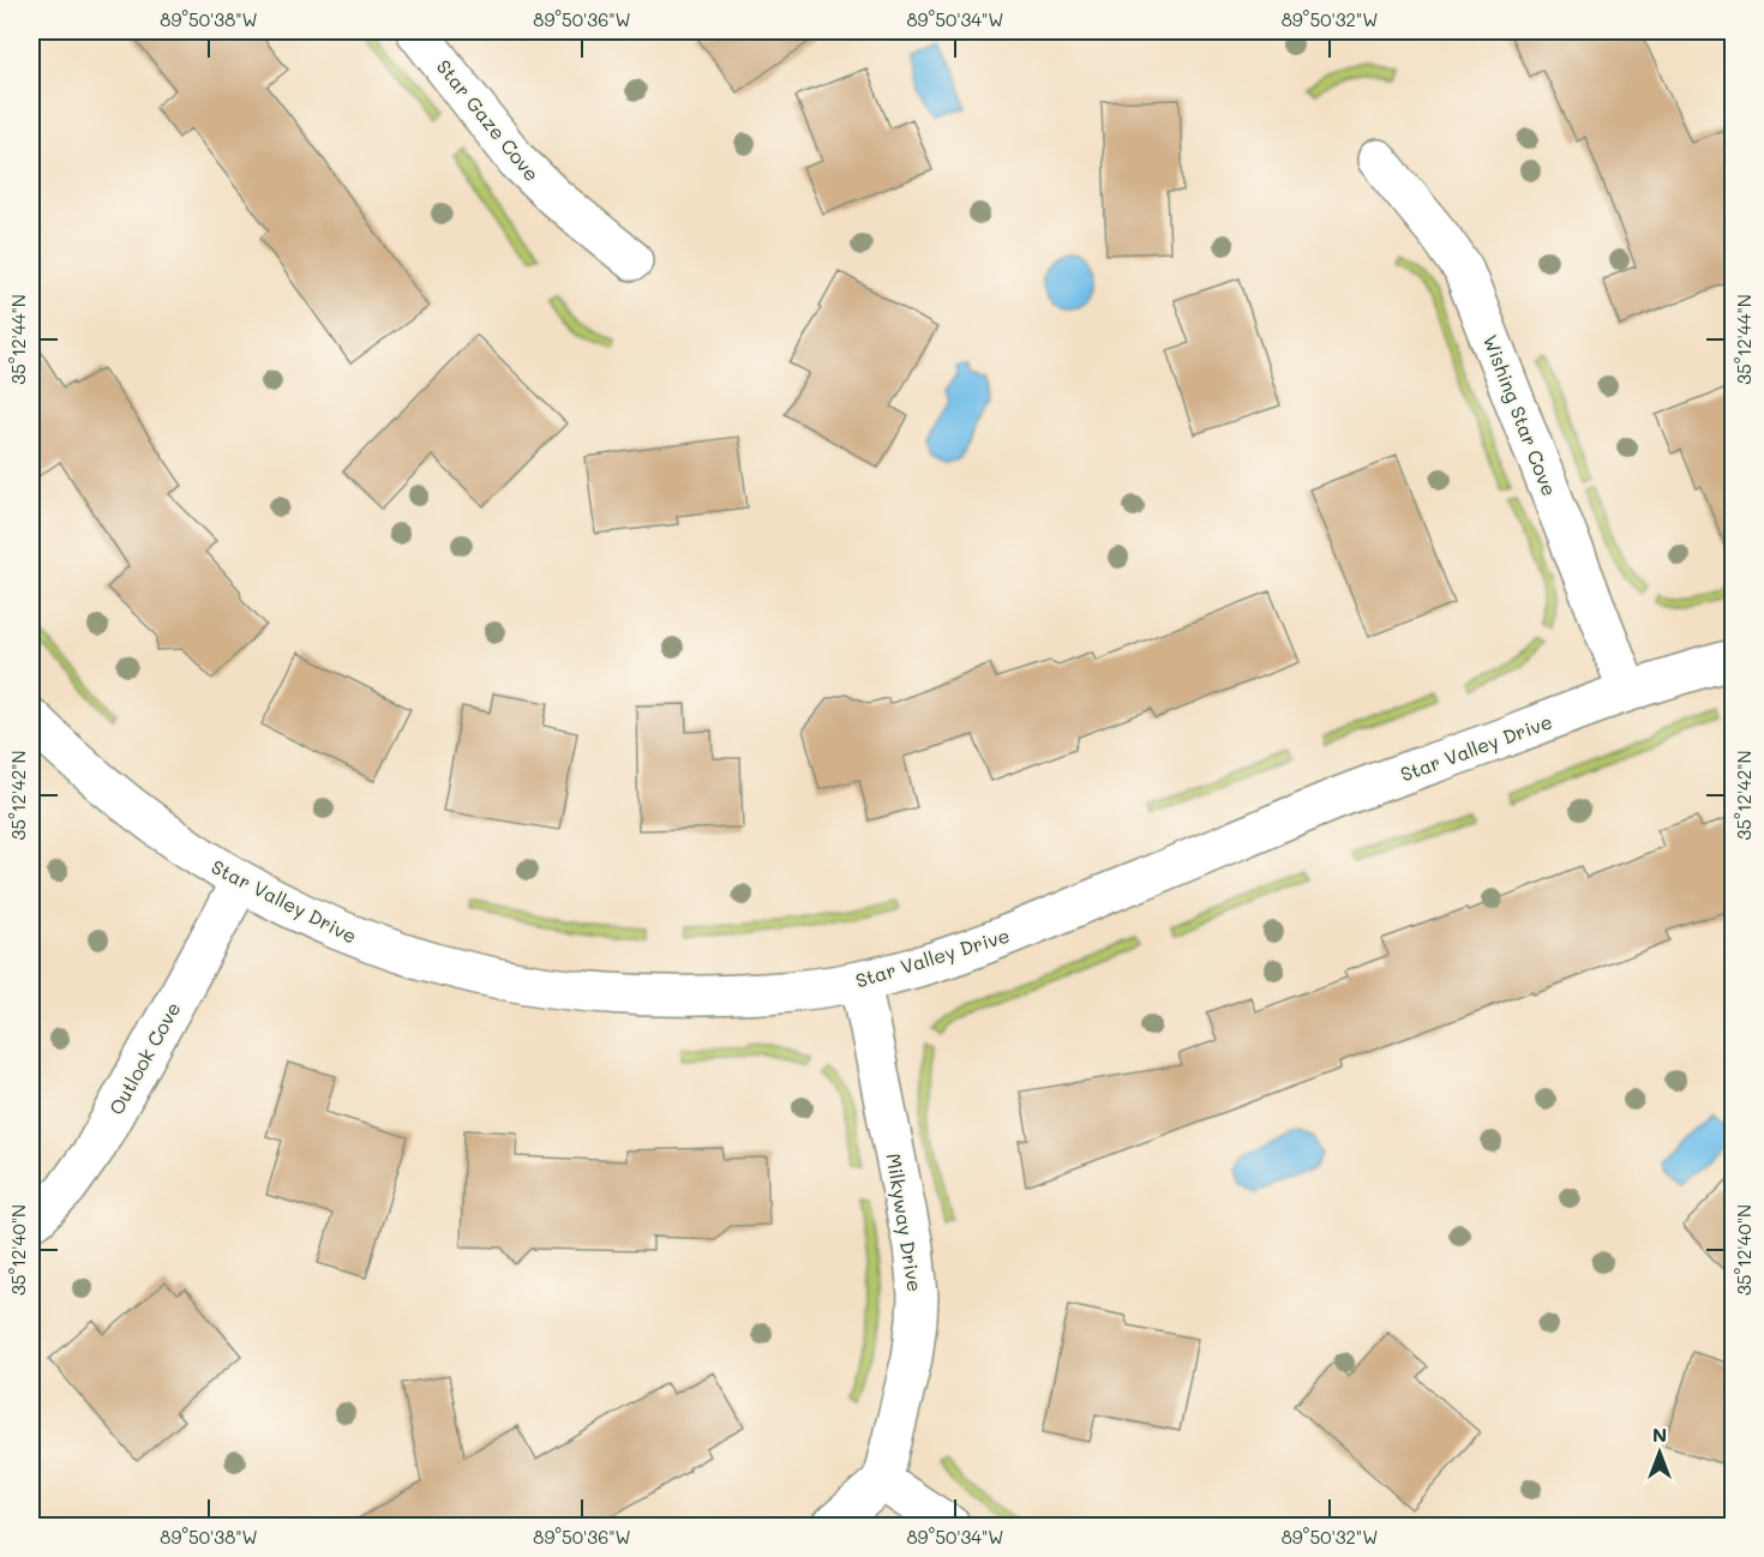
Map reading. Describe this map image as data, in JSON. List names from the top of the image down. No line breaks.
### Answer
{"streets":{"street":["Star Gaze Cove","Wishing Star Cove","Star Valley Drive","Outlook Cove","Milkyway Drive"]},"crossings":[["Wishing Star Cove","Star Valley Drive"],["Star Valley Drive","Outlook Cove"],["Star Valley Drive","Milkyway Drive"]],"north":"top","coordinates":["89°50'38\"W","89°50'36\"W","89°50'34\"W","89°50'32\"W","35°12'44\"N","35°12'42\"N","35°12'40\"N"]}
